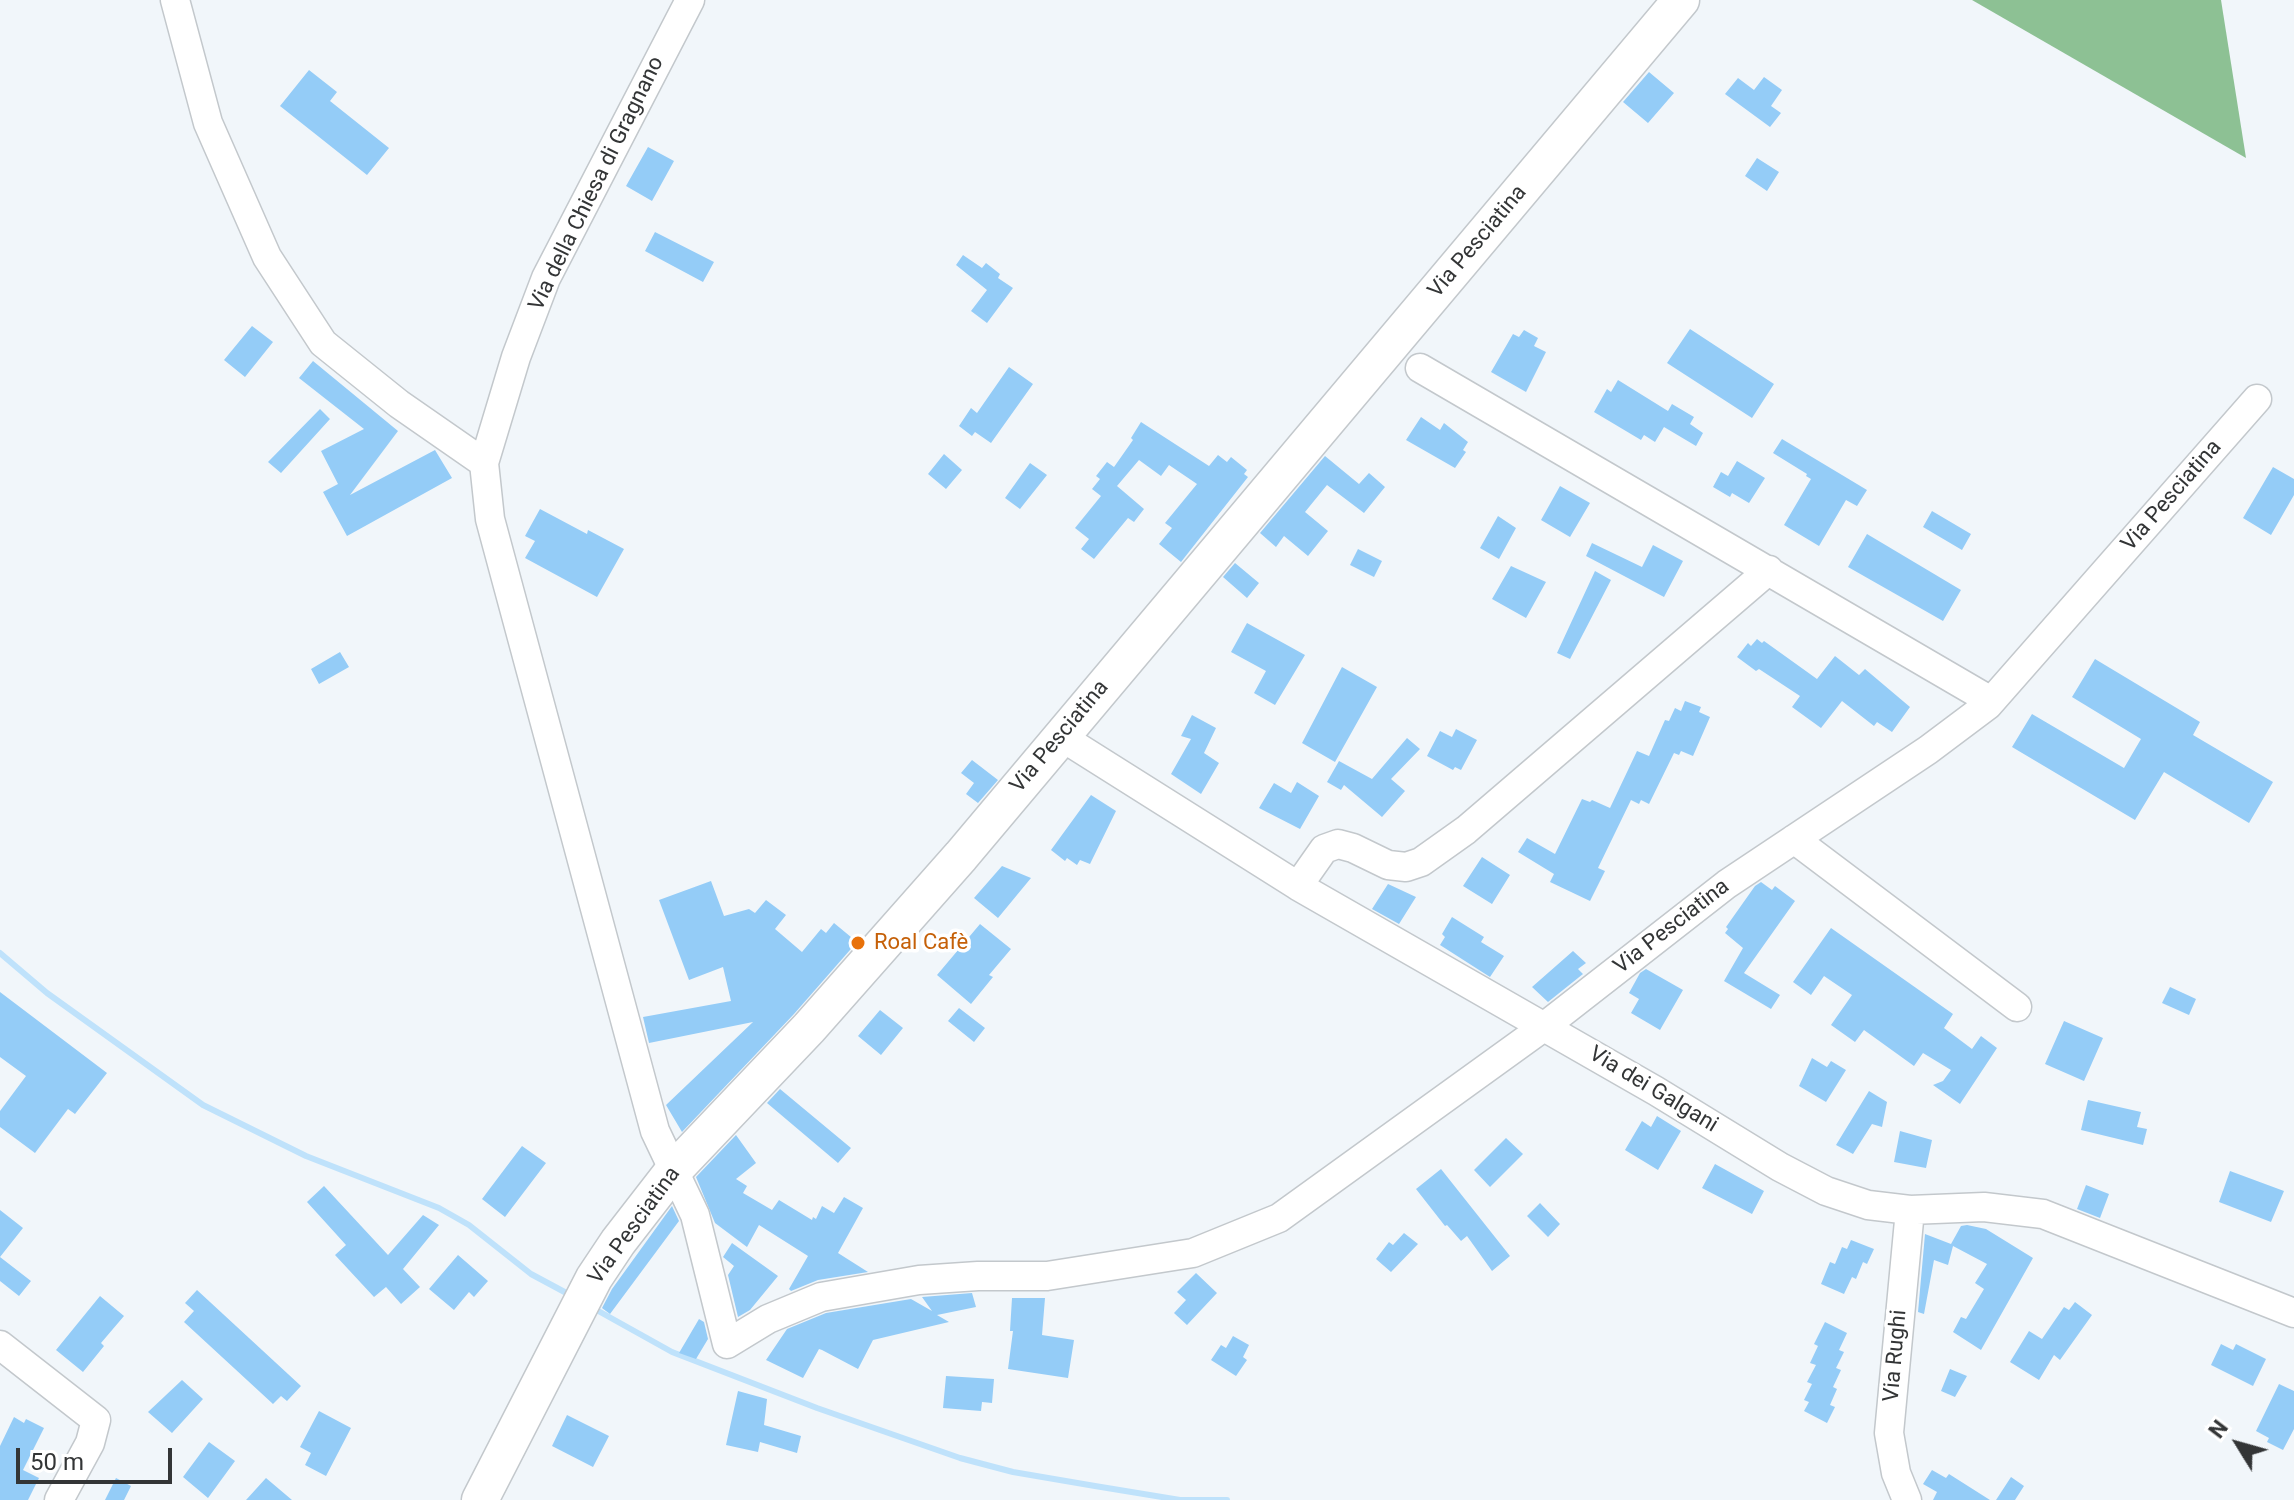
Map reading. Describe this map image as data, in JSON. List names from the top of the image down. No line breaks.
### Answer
{"streets":{"main road":["Via Pesciatina"],"street":["Via della Chiesa di Gragnano","Via dei Galgani","Via Rughi"]},"crossings":[["Via Pesciatina","Via dei Galgani"],["Via dei Galgani","Via Rughi"]],"places":["Roal Cafè"],"scale_bar":"50 m","north":"top left"}
